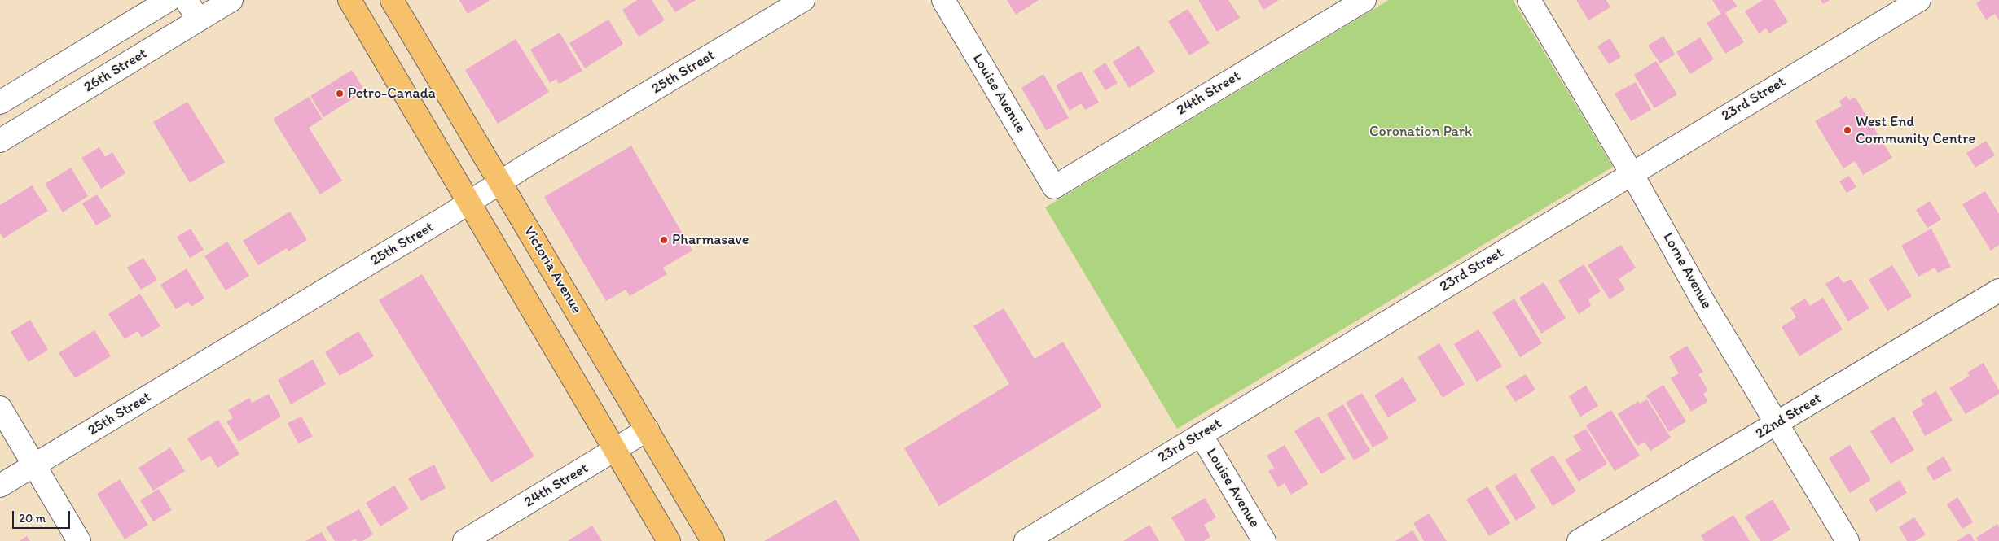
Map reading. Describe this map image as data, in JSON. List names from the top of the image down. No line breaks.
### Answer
{"streets":{"main road":["Victoria Avenue"],"street":["26th Street","25th Street","Louise Avenue","24th Street","23rd Street","Lorne Avenue","22nd Street"]},"crossings":[["25th Street","Victoria Avenue"],["Louise Avenue","24th Street"],["Louise Avenue","23rd Street"],["24th Street","Victoria Avenue"],["23rd Street","Lorne Avenue"],["Lorne Avenue","22nd Street"]],"parks":["Coronation Park"],"places":["Petro-Canada","West End Community Centre","Pharmasave"],"scale_bar":"20 m"}
